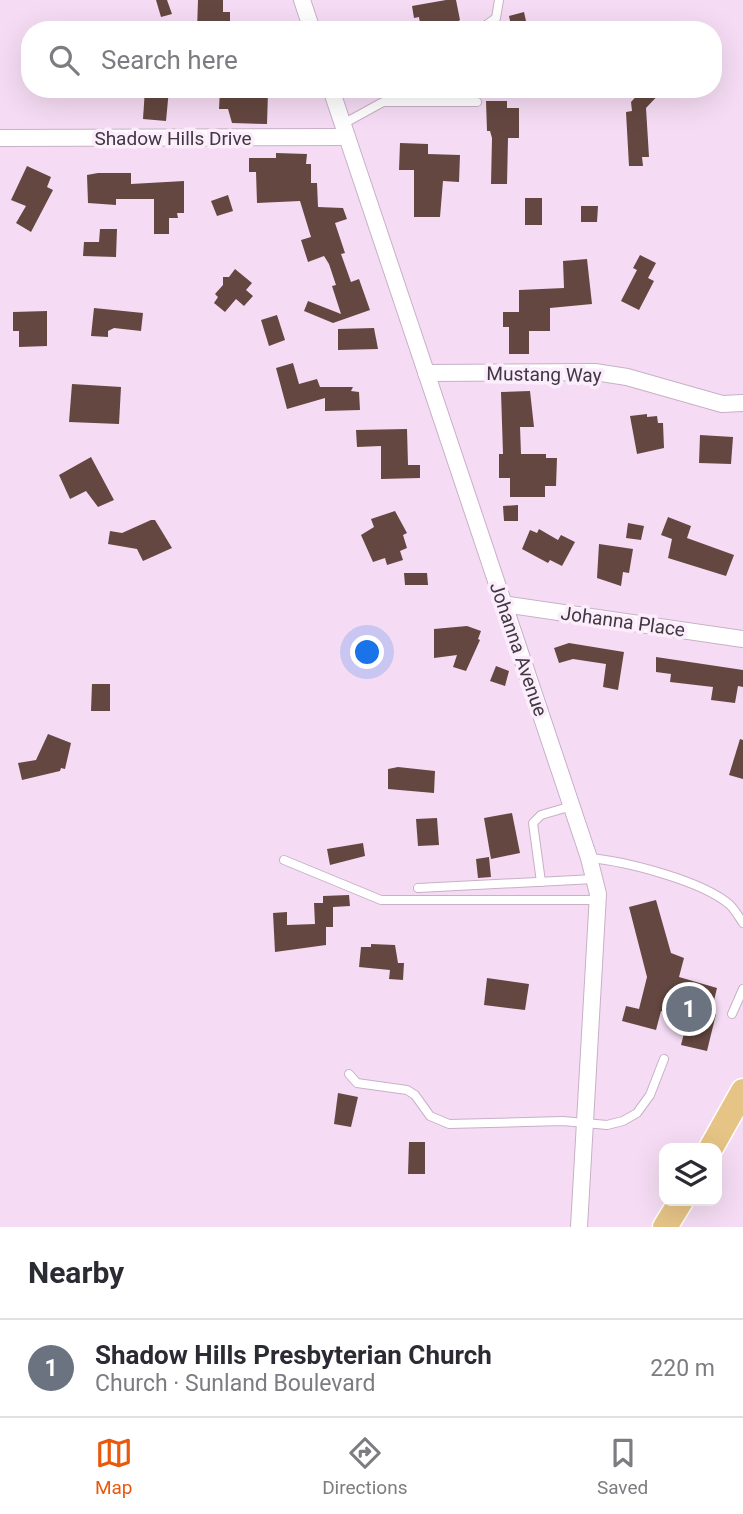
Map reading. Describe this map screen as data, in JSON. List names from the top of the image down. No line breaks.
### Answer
{"streets":{"street":["Shadow Hills Drive","Mustang Way","Johanna Place","Johanna Avenue"]},"crossings":[["Shadow Hills Drive","Johanna Avenue"],["Mustang Way","Johanna Avenue"],["Johanna Place","Johanna Avenue"]],"page":{"search":"Search here","pins":"1","heading":"Nearby","list":[{"mark":"1","name":"Shadow Hills Presbyterian Church","note":"Church · Sunland Boulevard","value":"220 m"}],"nav":["Map","Directions","Saved"]}}
